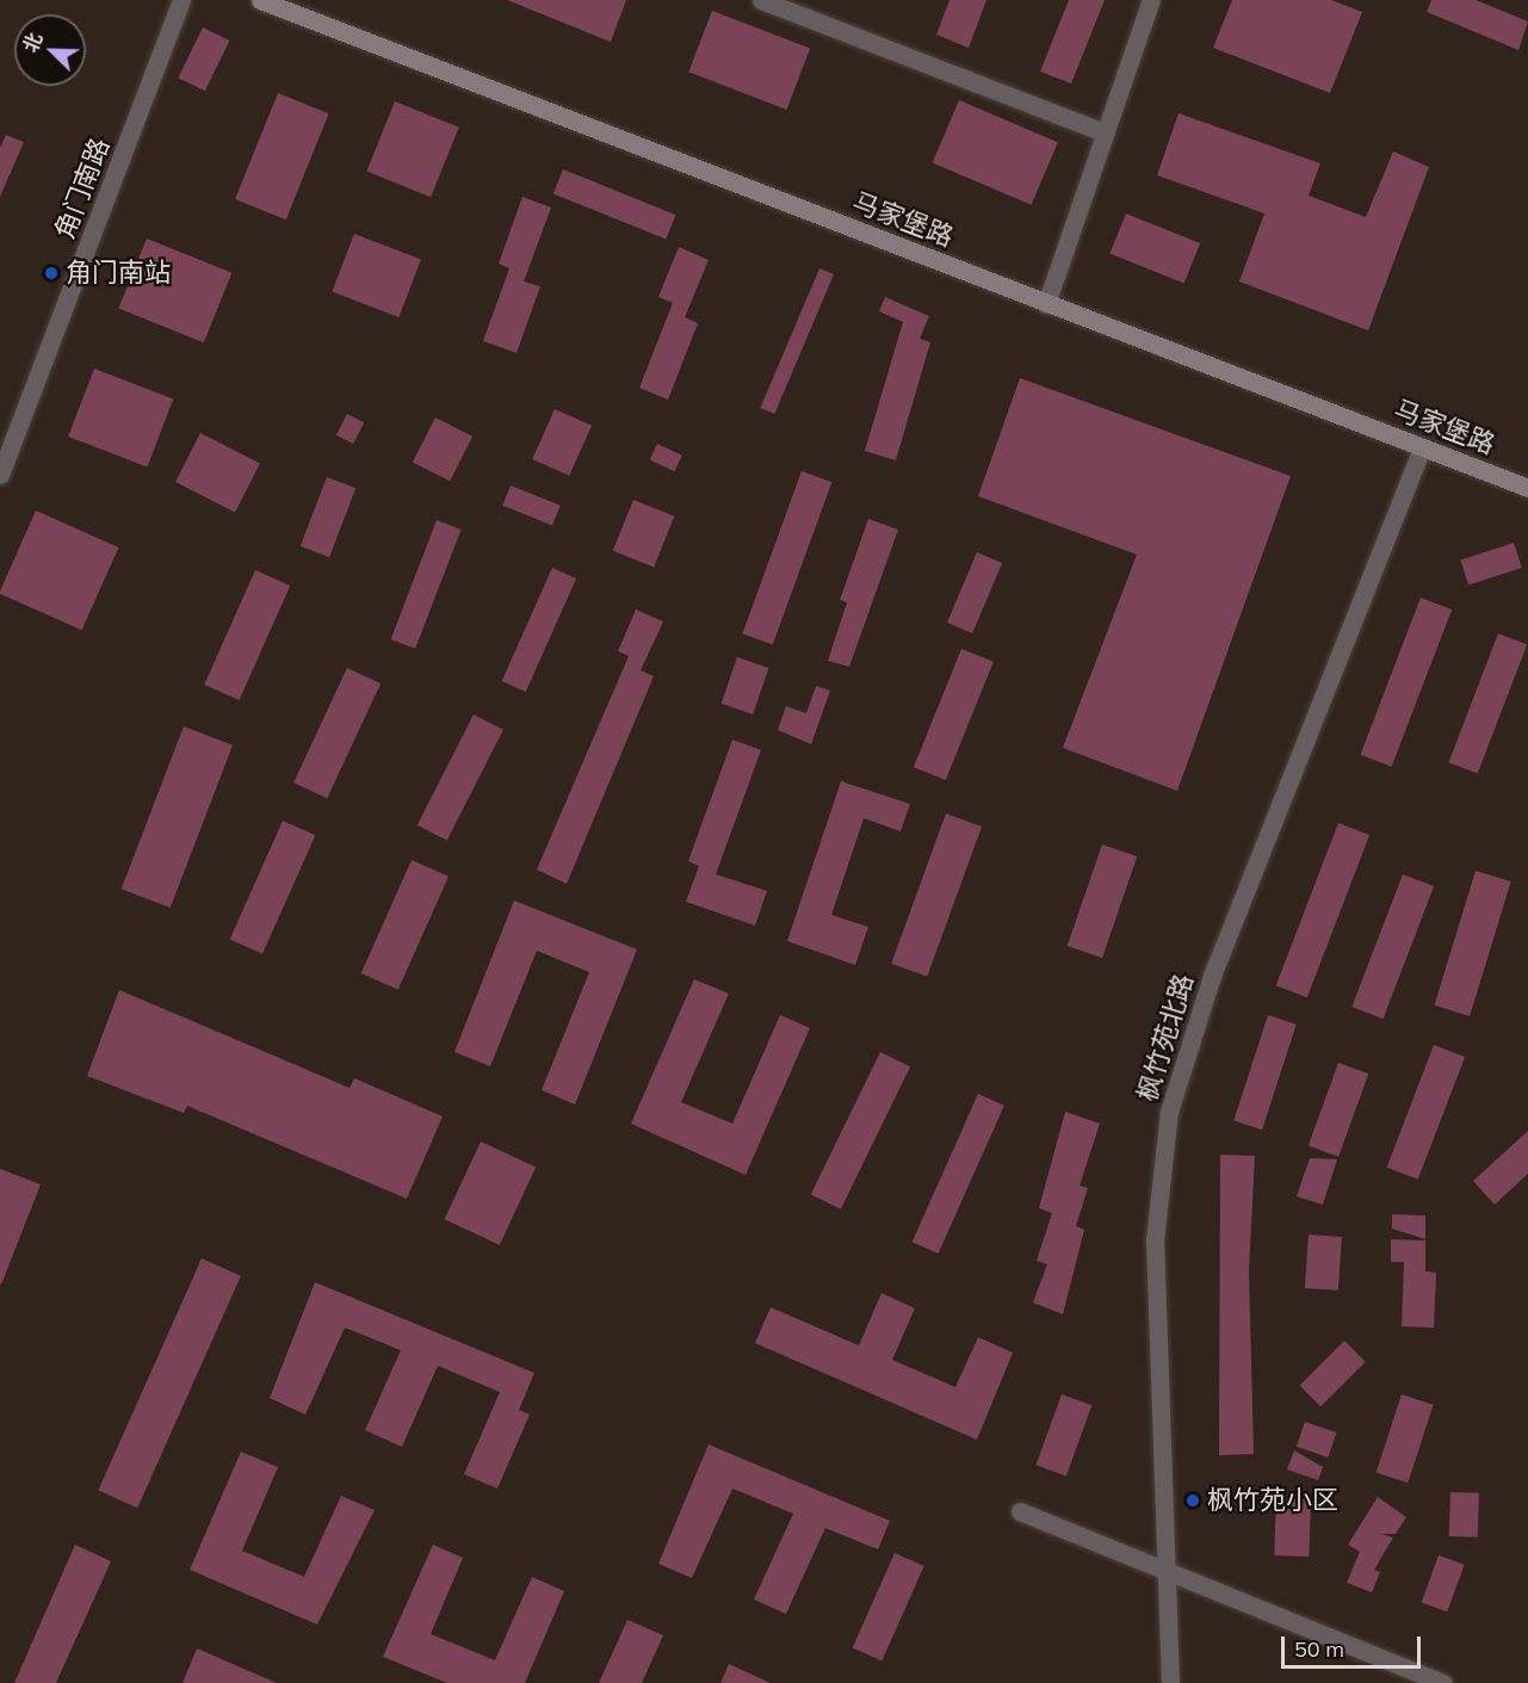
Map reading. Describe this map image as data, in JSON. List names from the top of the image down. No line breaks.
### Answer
{"streets":{"main road":["马家堡路"],"street":["角门南路","枫竹苑北路"]},"crossings":[["马家堡路","枫竹苑北路"]],"places":["角门南站","枫竹苑小区"],"scale_bar":"50 m","north":"top left"}
